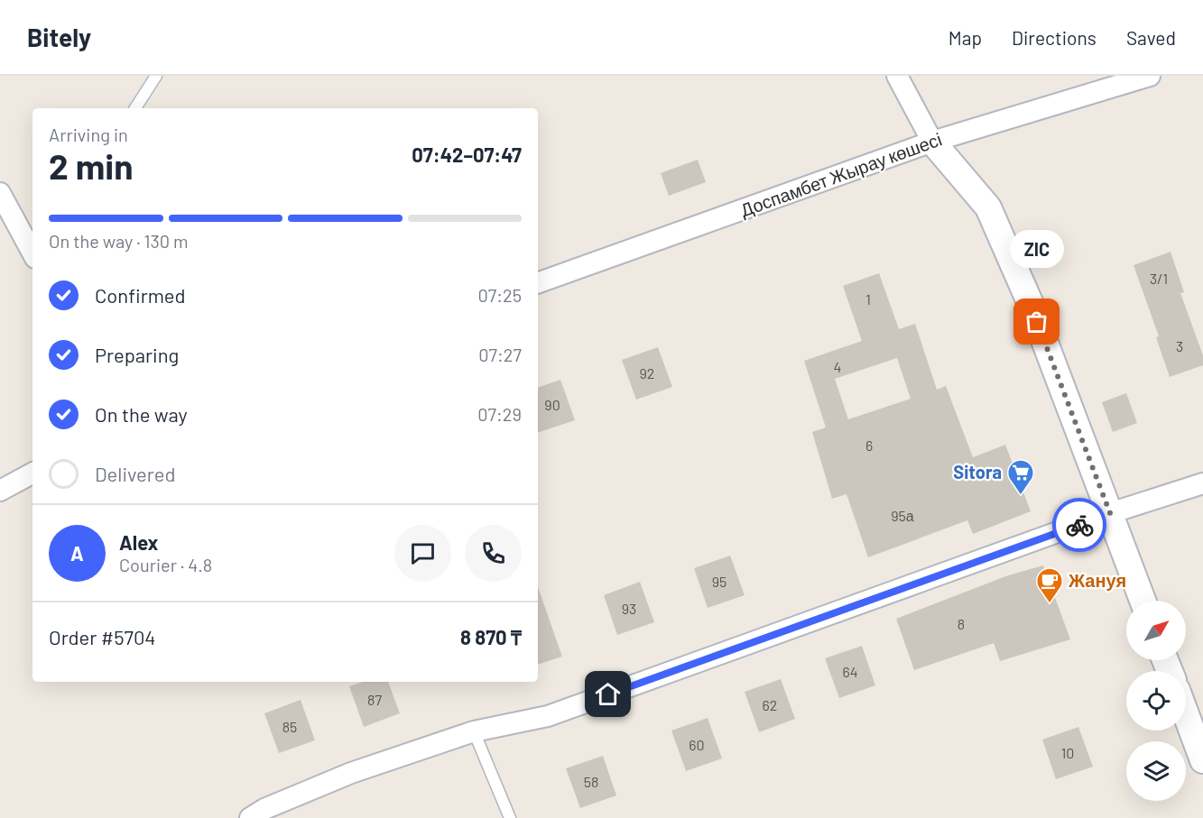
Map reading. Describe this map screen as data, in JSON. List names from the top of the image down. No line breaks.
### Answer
{"streets":{"street":["Доспамбет Жырау көшесі"]},"places":{"other":["ZIC"],"supermarket":["Sitora"],"cafe":["Жануя"]},"house_numbers":["3/1","1","3","4","92","90","6","95а","95","93","8","64","87","62","85","60","10","58"],"north":"top right","page":{"header":"Bitely","nav":["Map","Directions","Saved"],"heading":["2 min","Arriving in","07:42–07:47"],"panel":["Alex","Courier · 4.8","Order #5704","8 870 ₸"],"bar":"On the way · 130 m","bubble":"ZIC","list":[["Confirmed","07:25"],["Preparing","07:27"],["On the way","07:29"],"Delivered"],"round":"A"}}
